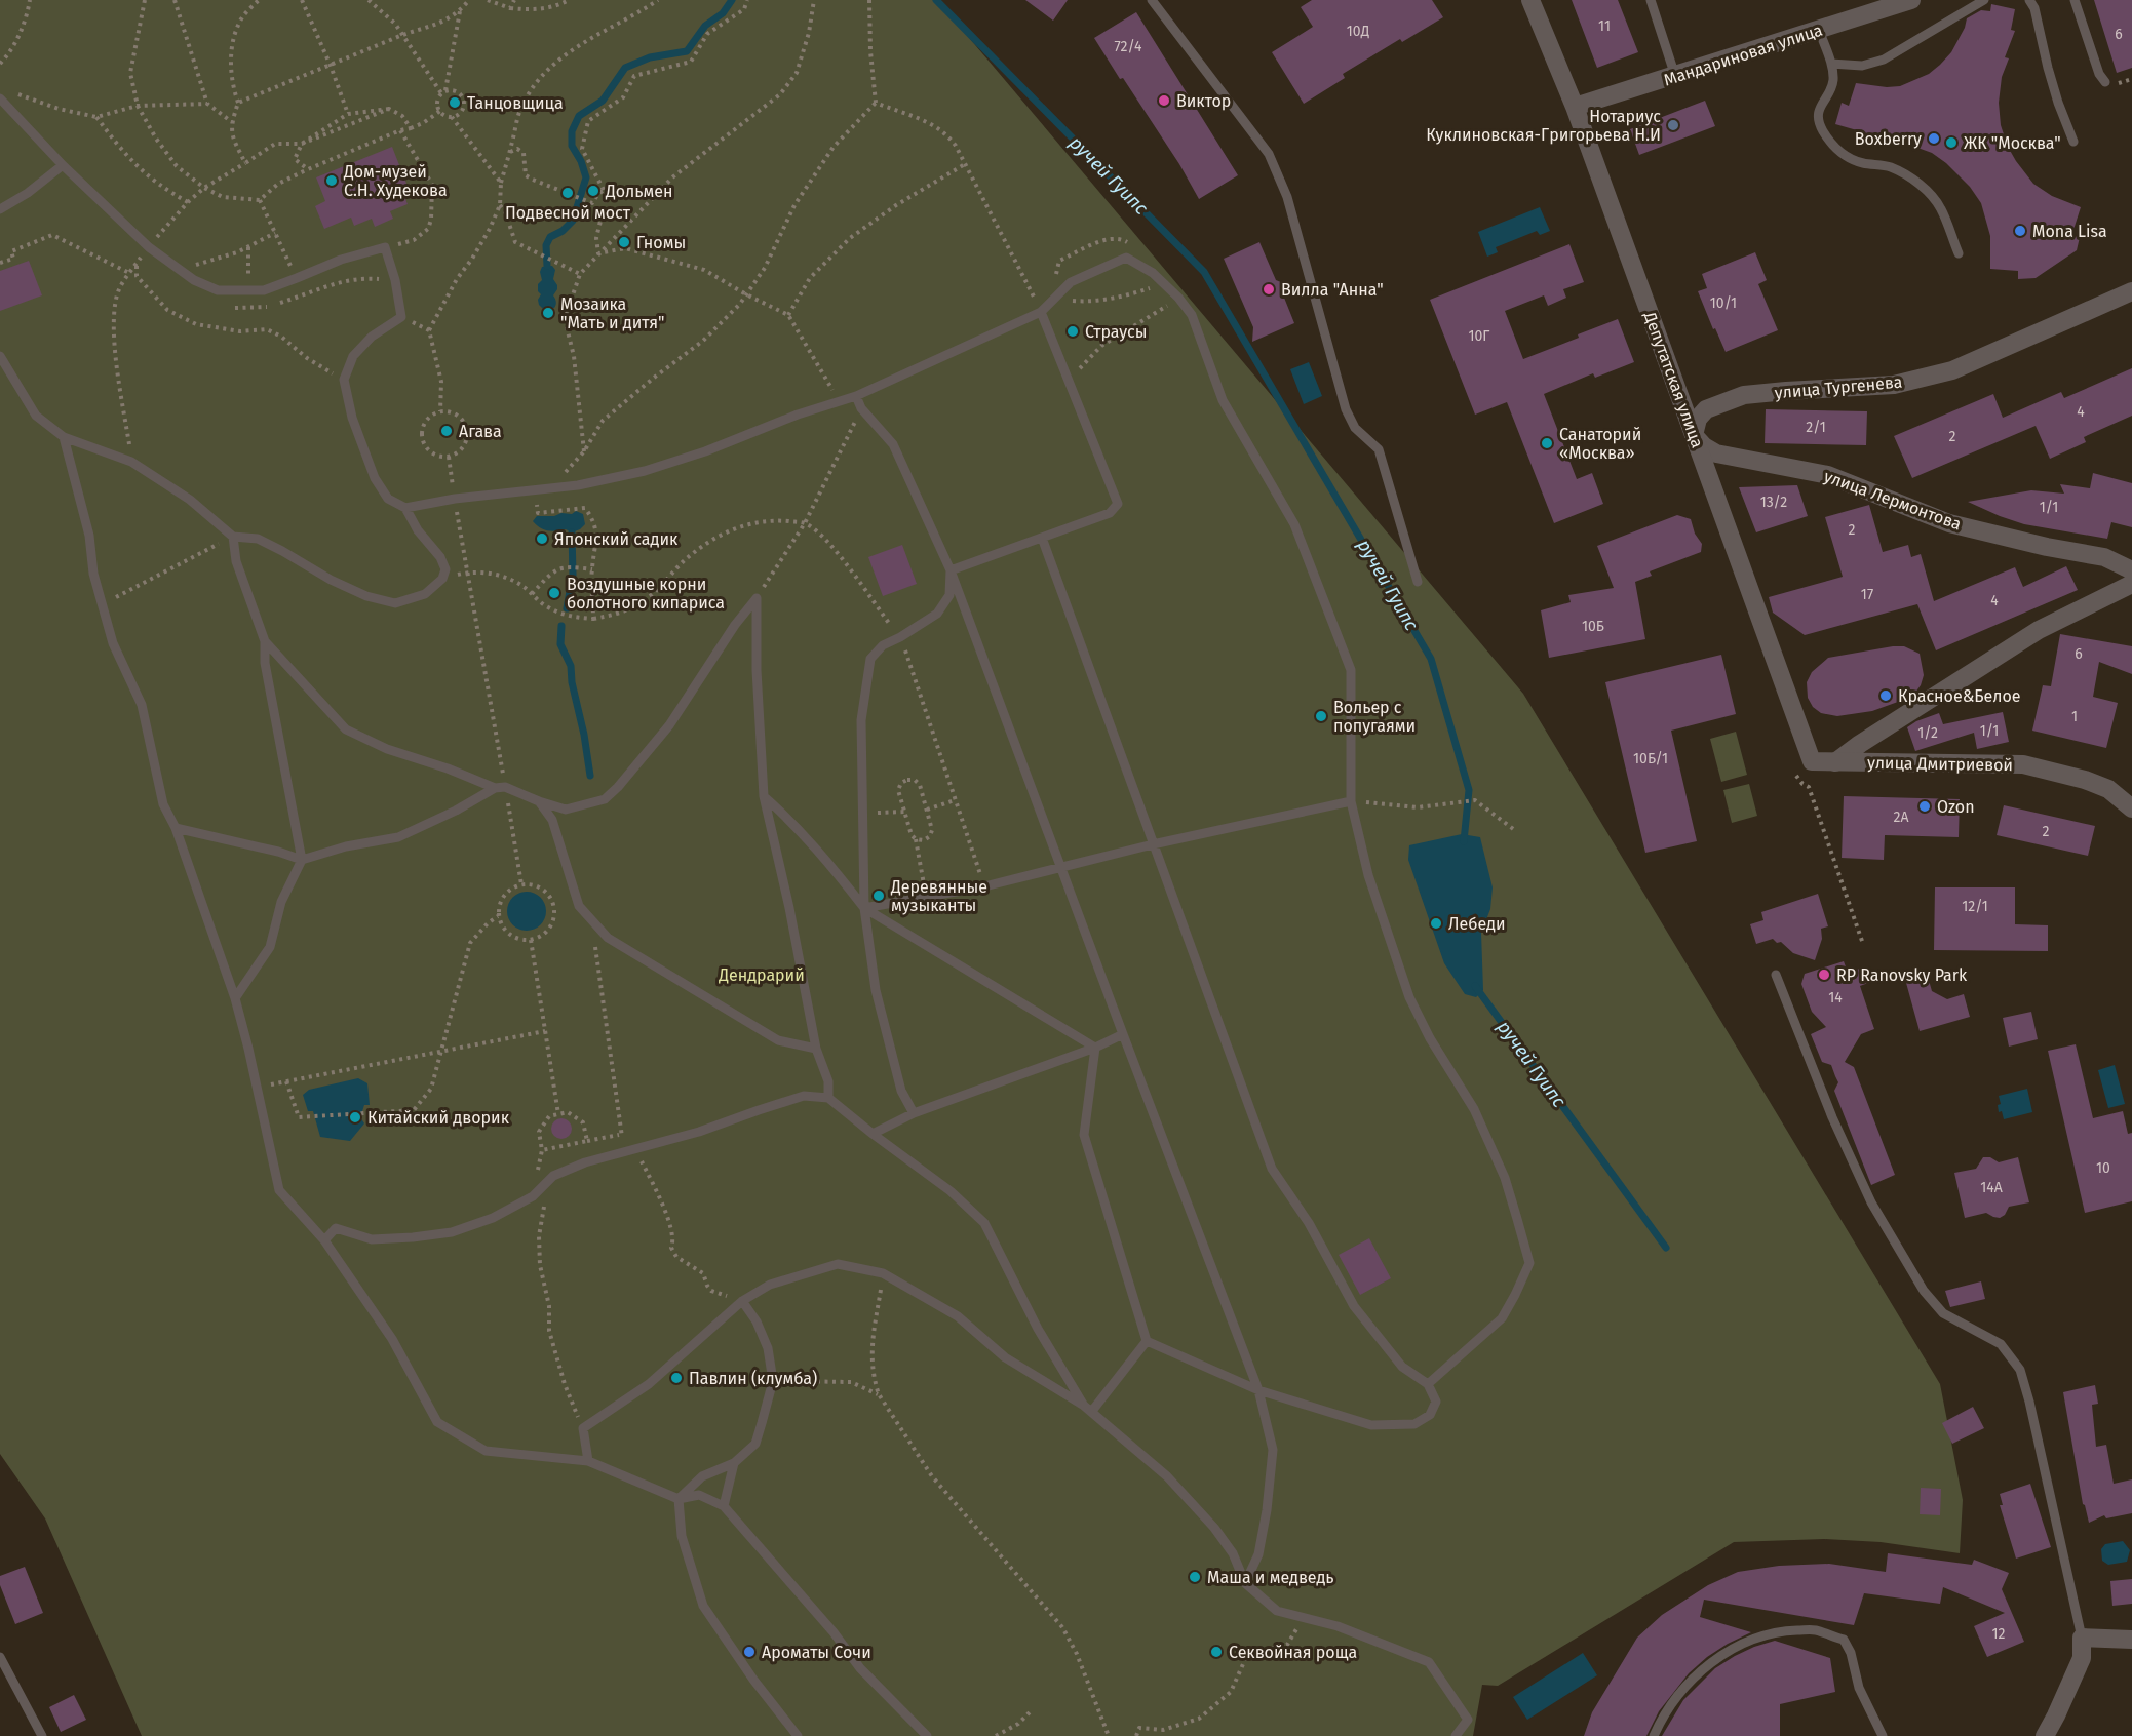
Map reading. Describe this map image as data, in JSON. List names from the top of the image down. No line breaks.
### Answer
{"streets":{"street":["Мандариновая улица","Депутатская улица","улица Тургенева","улица Лермонтова","улица Дмитриевой"]},"crossings":[["Мандариновая улица","Депутатская улица"],["Депутатская улица","улица Тургенева"],["Депутатская улица","улица Лермонтова"],["Депутатская улица","улица Дмитриевой"],["улица Тургенева","улица Лермонтова"]],"water":["ручей Гуипс"],"parks":["Дендрарий"],"places":["Виктор","Танцовщица","Нотариус Куклиновская-Григорьева Н.И","Boxberry","ЖК \"Москва\"","Дом-музей С.Н. Худекова","Дольмен","Подвесной мост","Mona Lisa","Гномы","Вилла \"Анна\"","Мозаика \"Мать и дитя\"","Страусы","Агава","Санаторий «Москва»","Японский садик","Воздушные корни болотного кипариса","Красное&Белое","Вольер с попугаями","Ozon","Деревянные музыканты","Лебеди","RP Ranovsky Park","Китайский дворик","Павлин (клумба)","Маша и медведь","Ароматы Сочи","Секвойная роща"],"house_numbers":["11","10Д","6","72/4","10/1","10Г","4","2/1","2","13/2","1/1","2","17","4","10Б","6","1","1/1","1/2","10Б/1","2А","2","12/1","14","10","14А","12"]}
